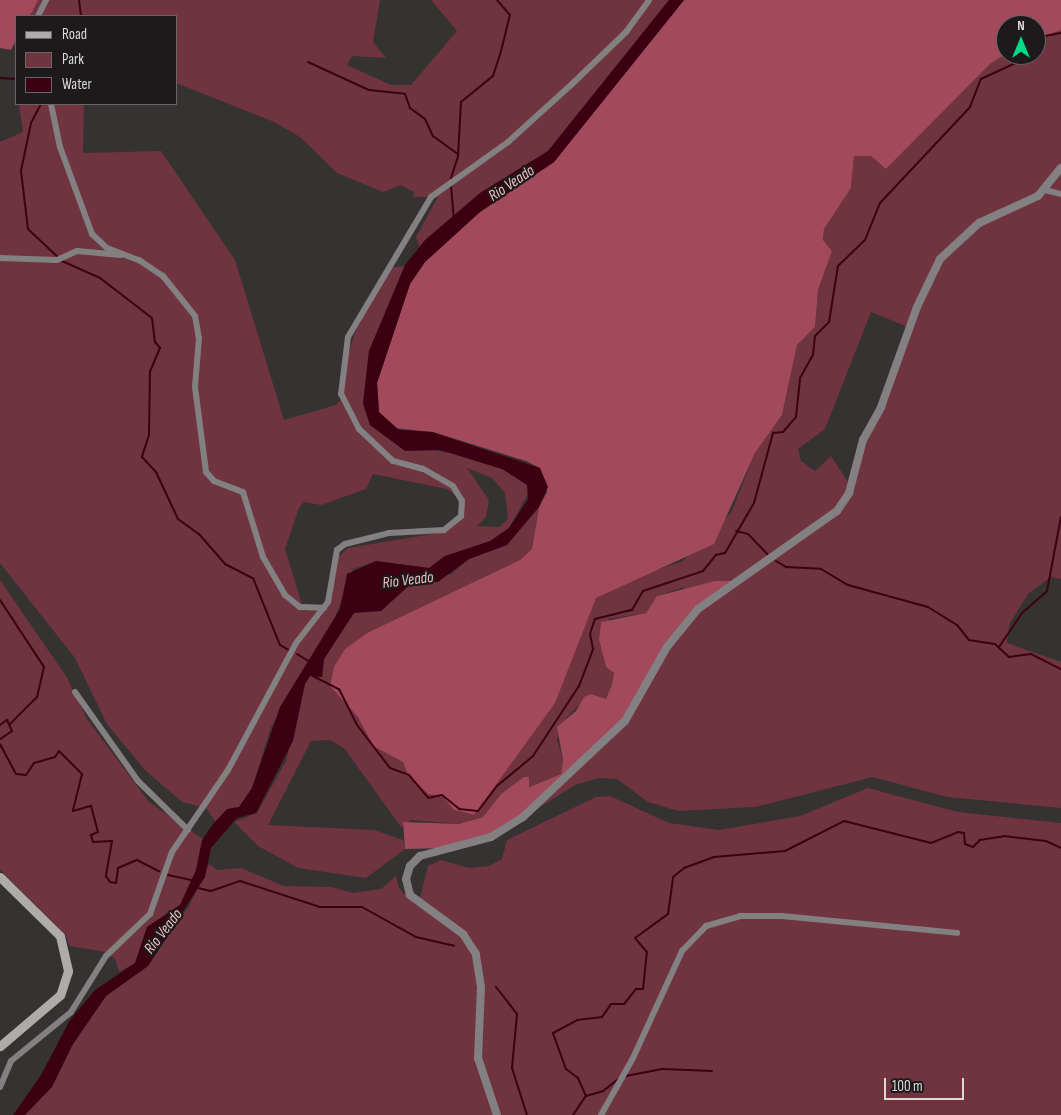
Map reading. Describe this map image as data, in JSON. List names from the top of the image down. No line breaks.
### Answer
{"water":["Rio Veado"],"legend":["Road","Park","Water"],"scale_bar":"100 m","north":"top"}
